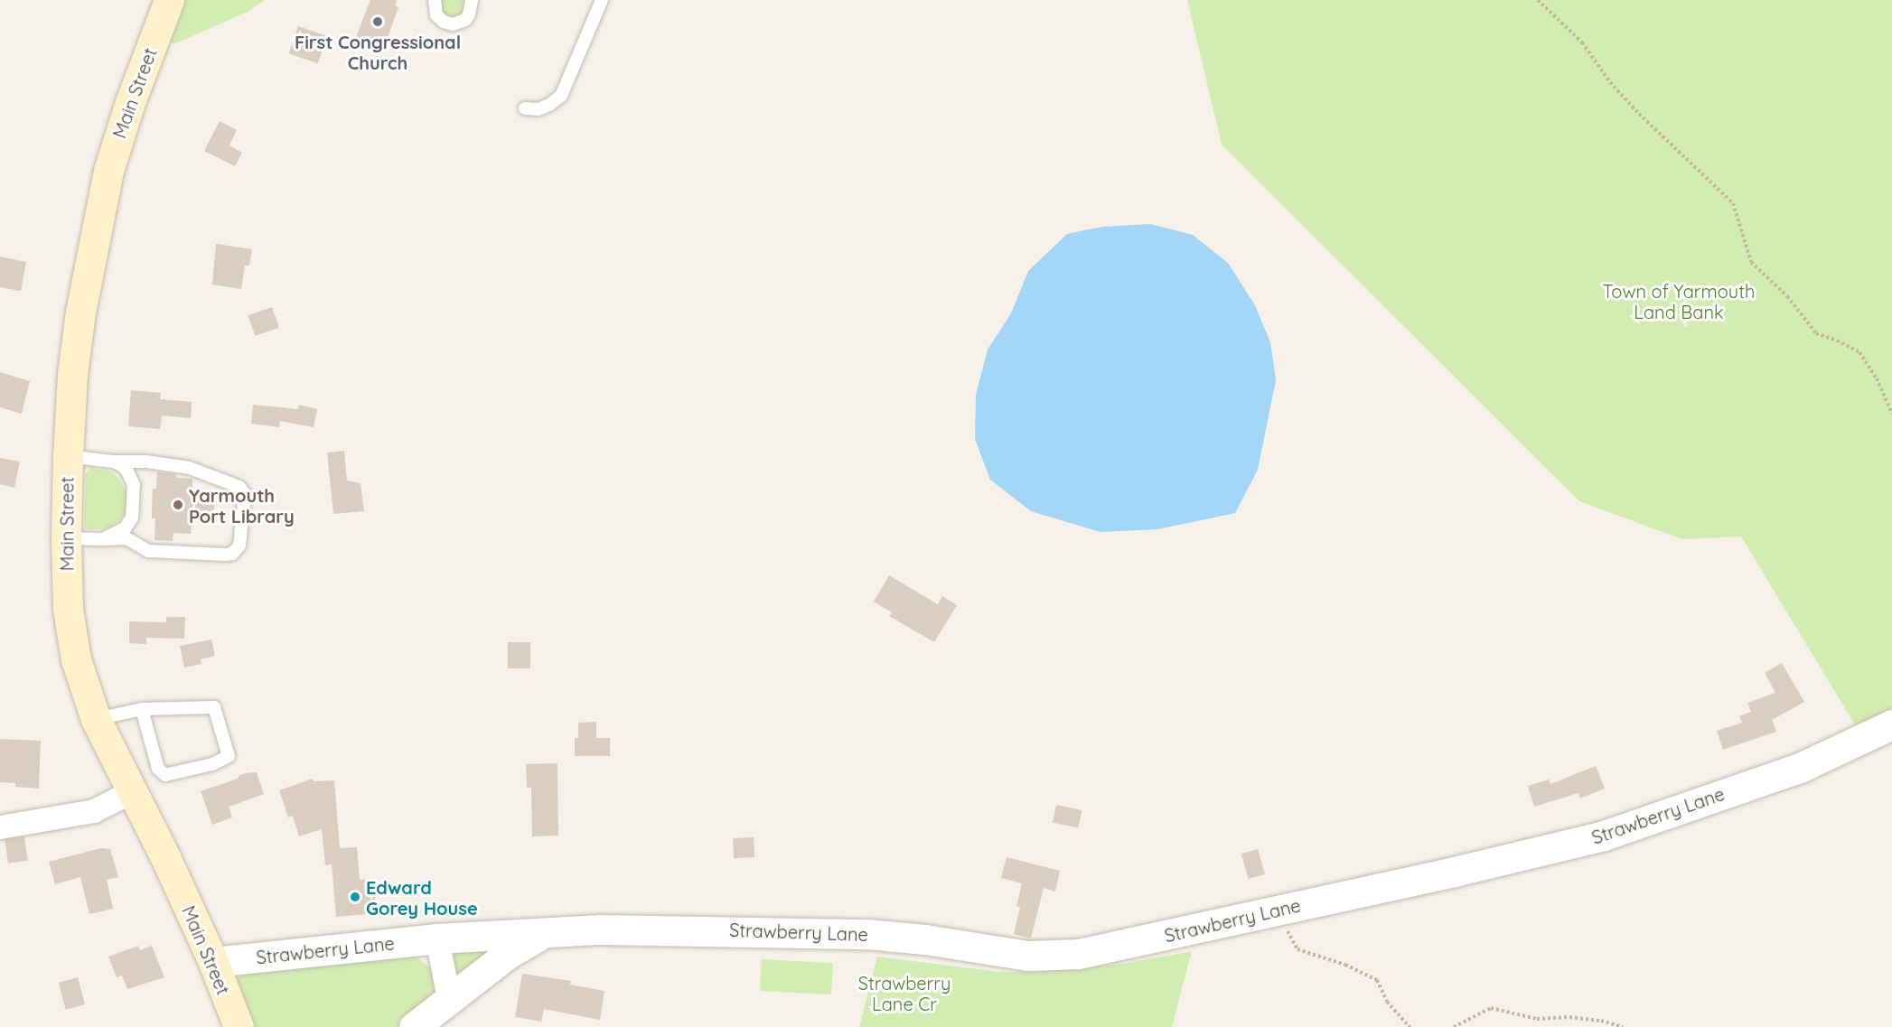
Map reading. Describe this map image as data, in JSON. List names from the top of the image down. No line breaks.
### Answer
{"streets":{"main road":["Main Street"],"street":["Strawberry Lane"]},"crossings":[["Main Street","Strawberry Lane"]],"parks":["Town of Yarmouth Land Bank","Strawberry Lane Cr"],"places":["First Congressional Church","Yarmouth Port Library","Edward Gorey House"]}
